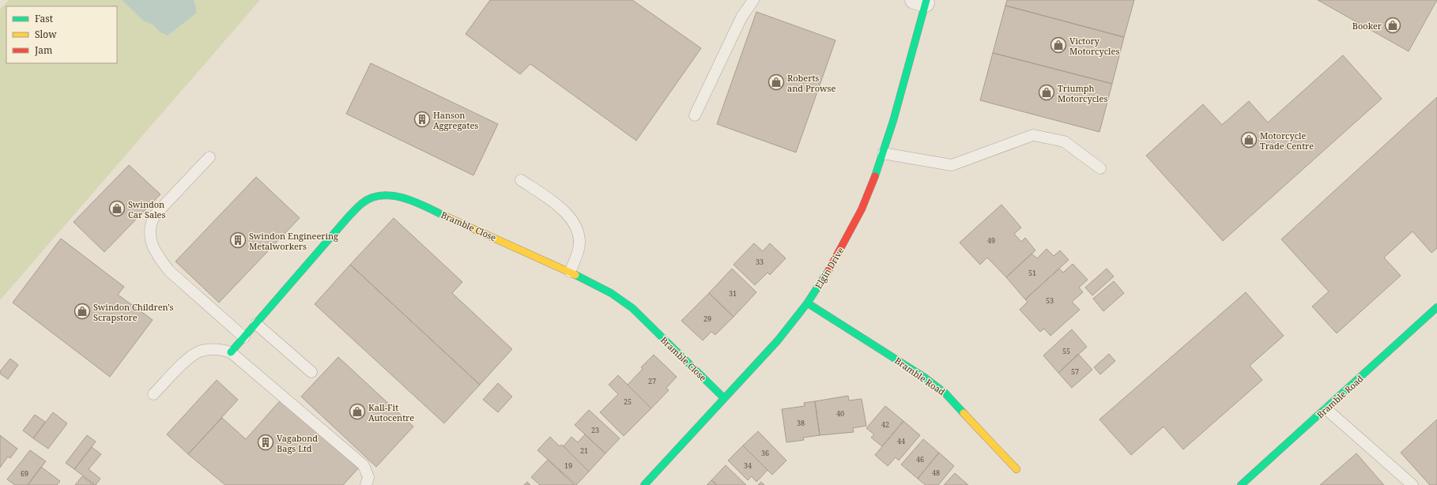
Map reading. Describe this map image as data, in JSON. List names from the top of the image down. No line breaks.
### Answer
{"streets":{"street":["Bramble Close","Elgin Drive","Bramble Road"]},"crossings":[["Bramble Close","Elgin Drive"],["Elgin Drive","Bramble Road"]],"places":{"shop":["Booker","Victory Motorcycles","Roberts and Prowse","Triumph Motorcycles","Motorcycle Trade Centre","Swindon Car Sales","Swindon Children's Scrapstore","Kall-Fit Autocentre"],"building":["Hanson Aggregates","Swindon Engineering Metalworkers","Vagabond Bags Ltd"]},"house_numbers":["49","33","51","31","53","29","55","57","27","25","40","38","42","23","44","21","36","46","19","34","48","69"],"legend":["Fast","Slow","Jam"]}
